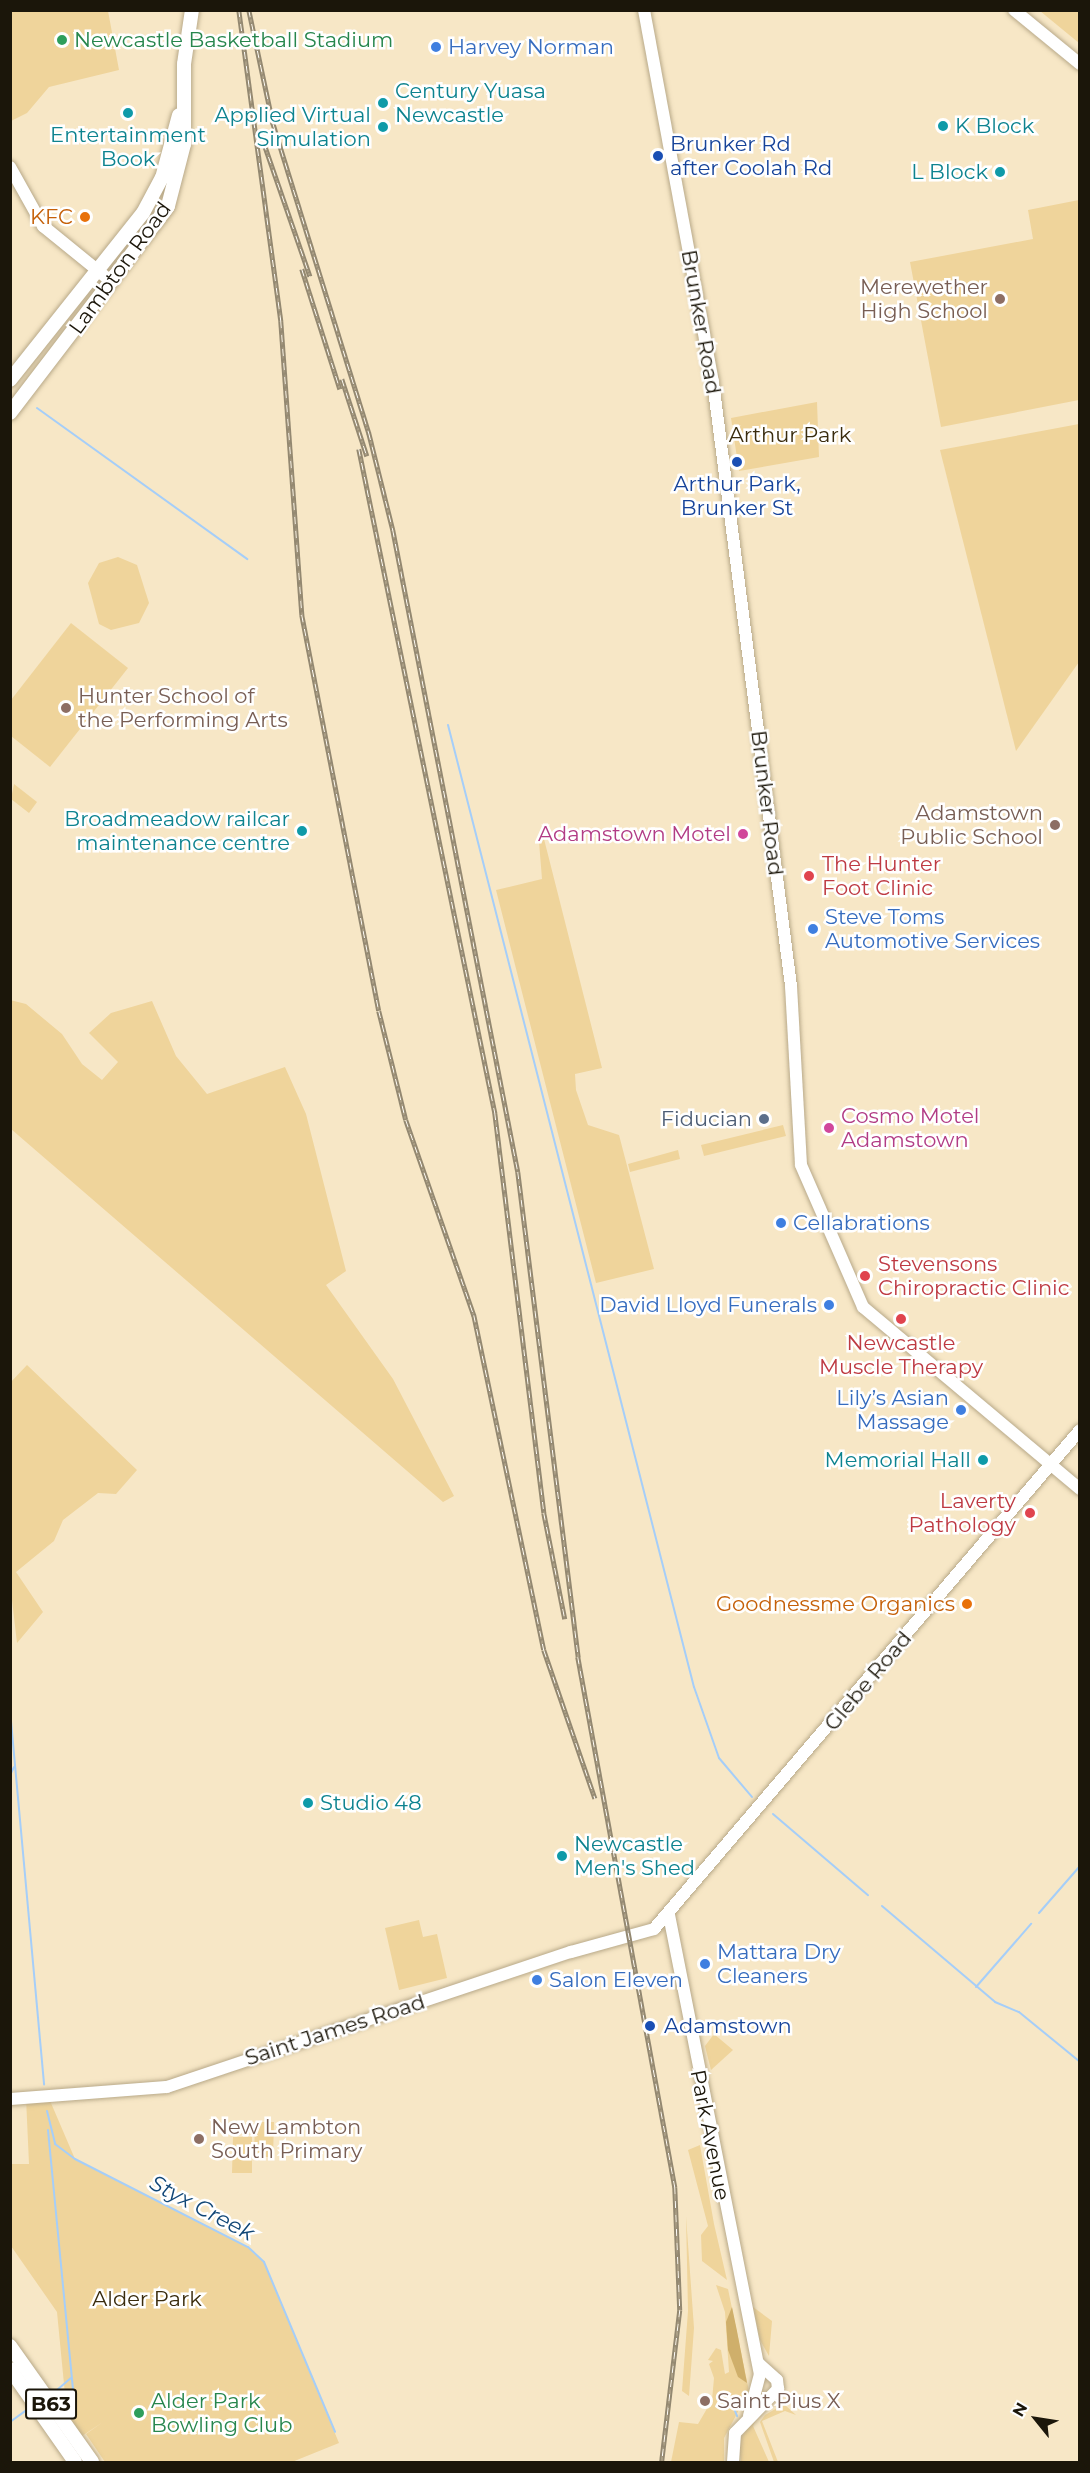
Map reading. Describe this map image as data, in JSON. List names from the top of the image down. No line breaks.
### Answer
{"streets":{"main road":["Lambton Road","Brunker Road","Glebe Road","Saint James Road","Park Avenue","B63"]},"crossings":[["Brunker Road","Glebe Road"],["Glebe Road","Saint James Road"],["Glebe Road","Park Avenue"]],"water":["Styx Creek"],"parks":["Arthur Park","Alder Park"],"places":["Newcastle Basketball Stadium","Harvey Norman","Century Yuasa Newcastle","Entertainment Book","K Block","Applied Virtual Simulation","Brunker Rd after Coolah Rd","L Block","KFC","Merewether High School","Arthur Park, Brunker St","Hunter School of the Performing Arts","Adamstown Public School","Broadmeadow railcar maintenance centre","Adamstown Motel","The Hunter Foot Clinic","Steve Toms Automotive Services","Fiducian","Cosmo Motel Adamstown","Cellabrations","Stevensons Chiropractic Clinic","David Lloyd Funerals","Newcastle Muscle Therapy","Lily’s Asian Massage","Memorial Hall","Laverty Pathology","Goodnessme Organics","Studio 48","Newcastle Men's Shed","Mattara Dry Cleaners","Salon Eleven","Adamstown","New Lambton South Primary","Saint Pius X","Alder Park Bowling Club"],"north":"top left"}
